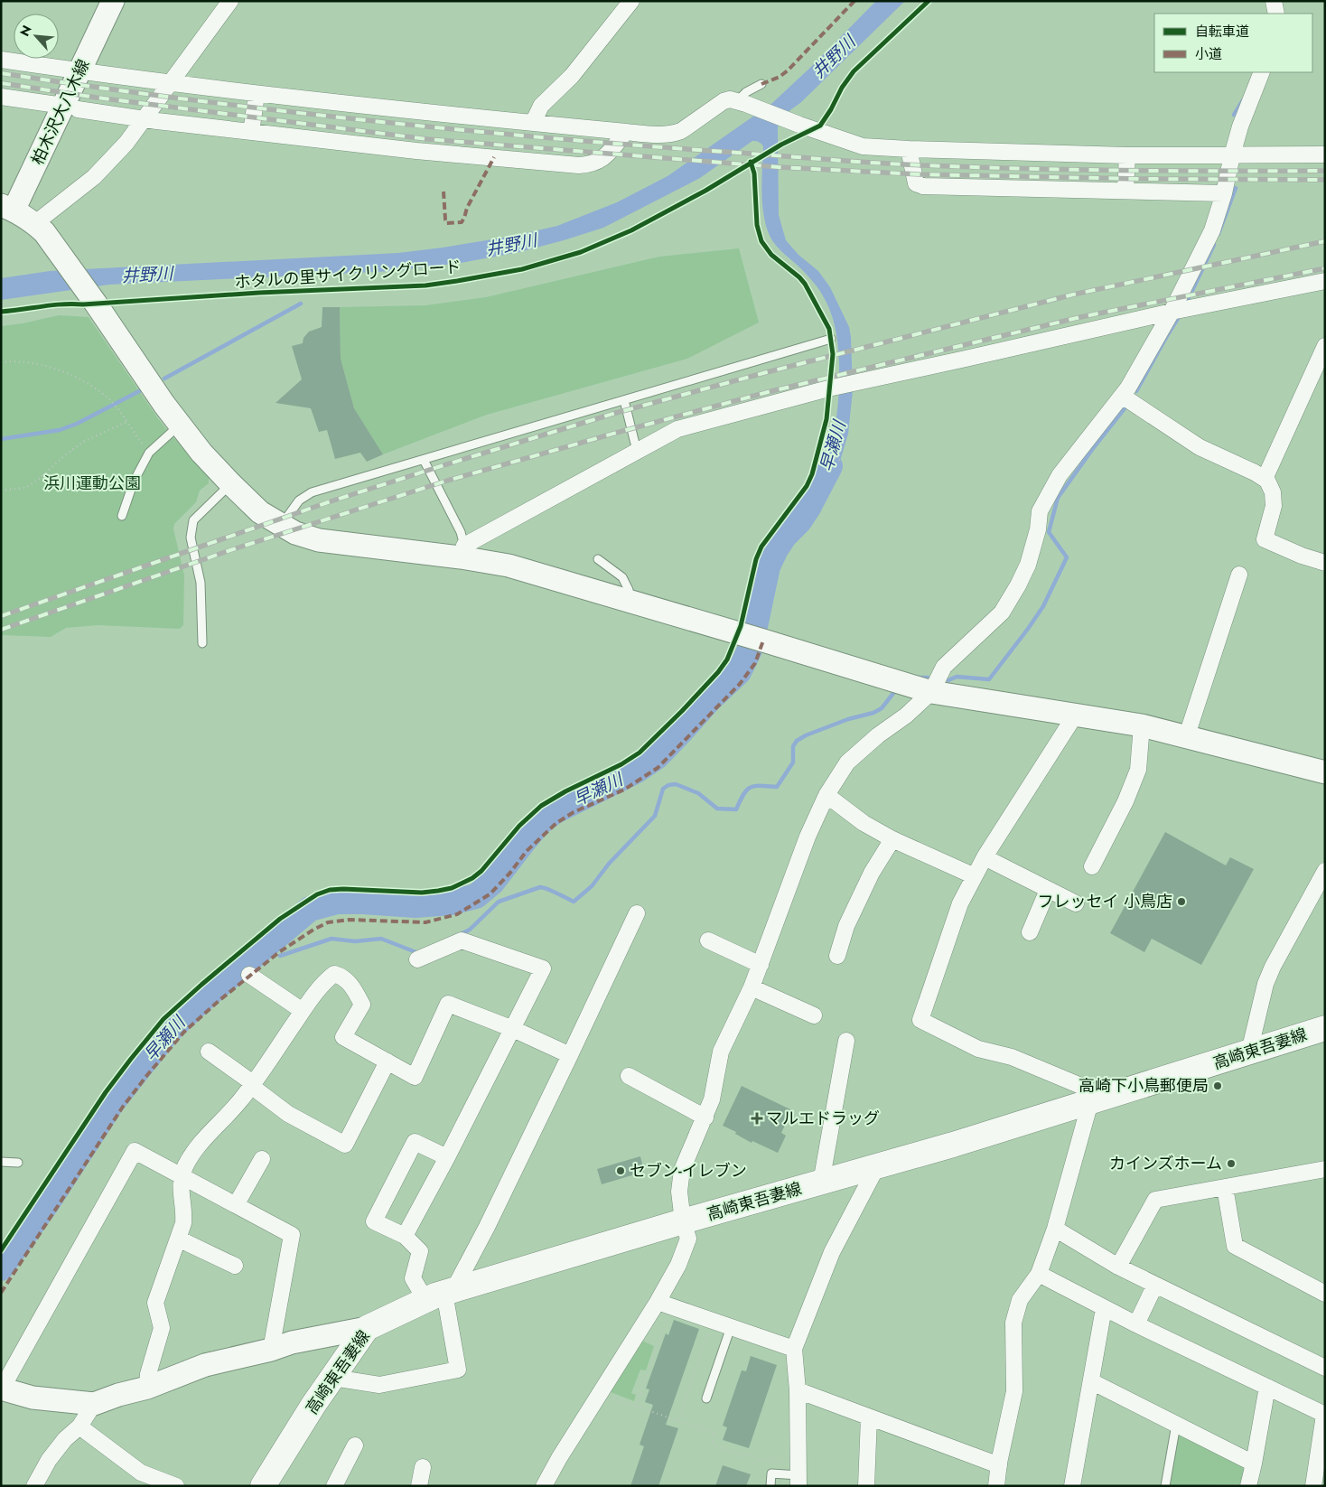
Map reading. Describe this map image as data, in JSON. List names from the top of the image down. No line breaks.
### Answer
{"streets":{"main road":["高崎東吾妻線"],"street":["柏木沢大八木線"],"cycle path":["ホタルの里サイクリングロード"]},"water":["井野川","早瀬川"],"parks":["浜川運動公園"],"places":{"other":["フレッセイ 小鳥店","高崎下小鳥郵便局","カインズホーム","セブン-イレブン"],"health":["マルエドラッグ"]},"legend":["自転車道","小道"],"north":"top left"}
